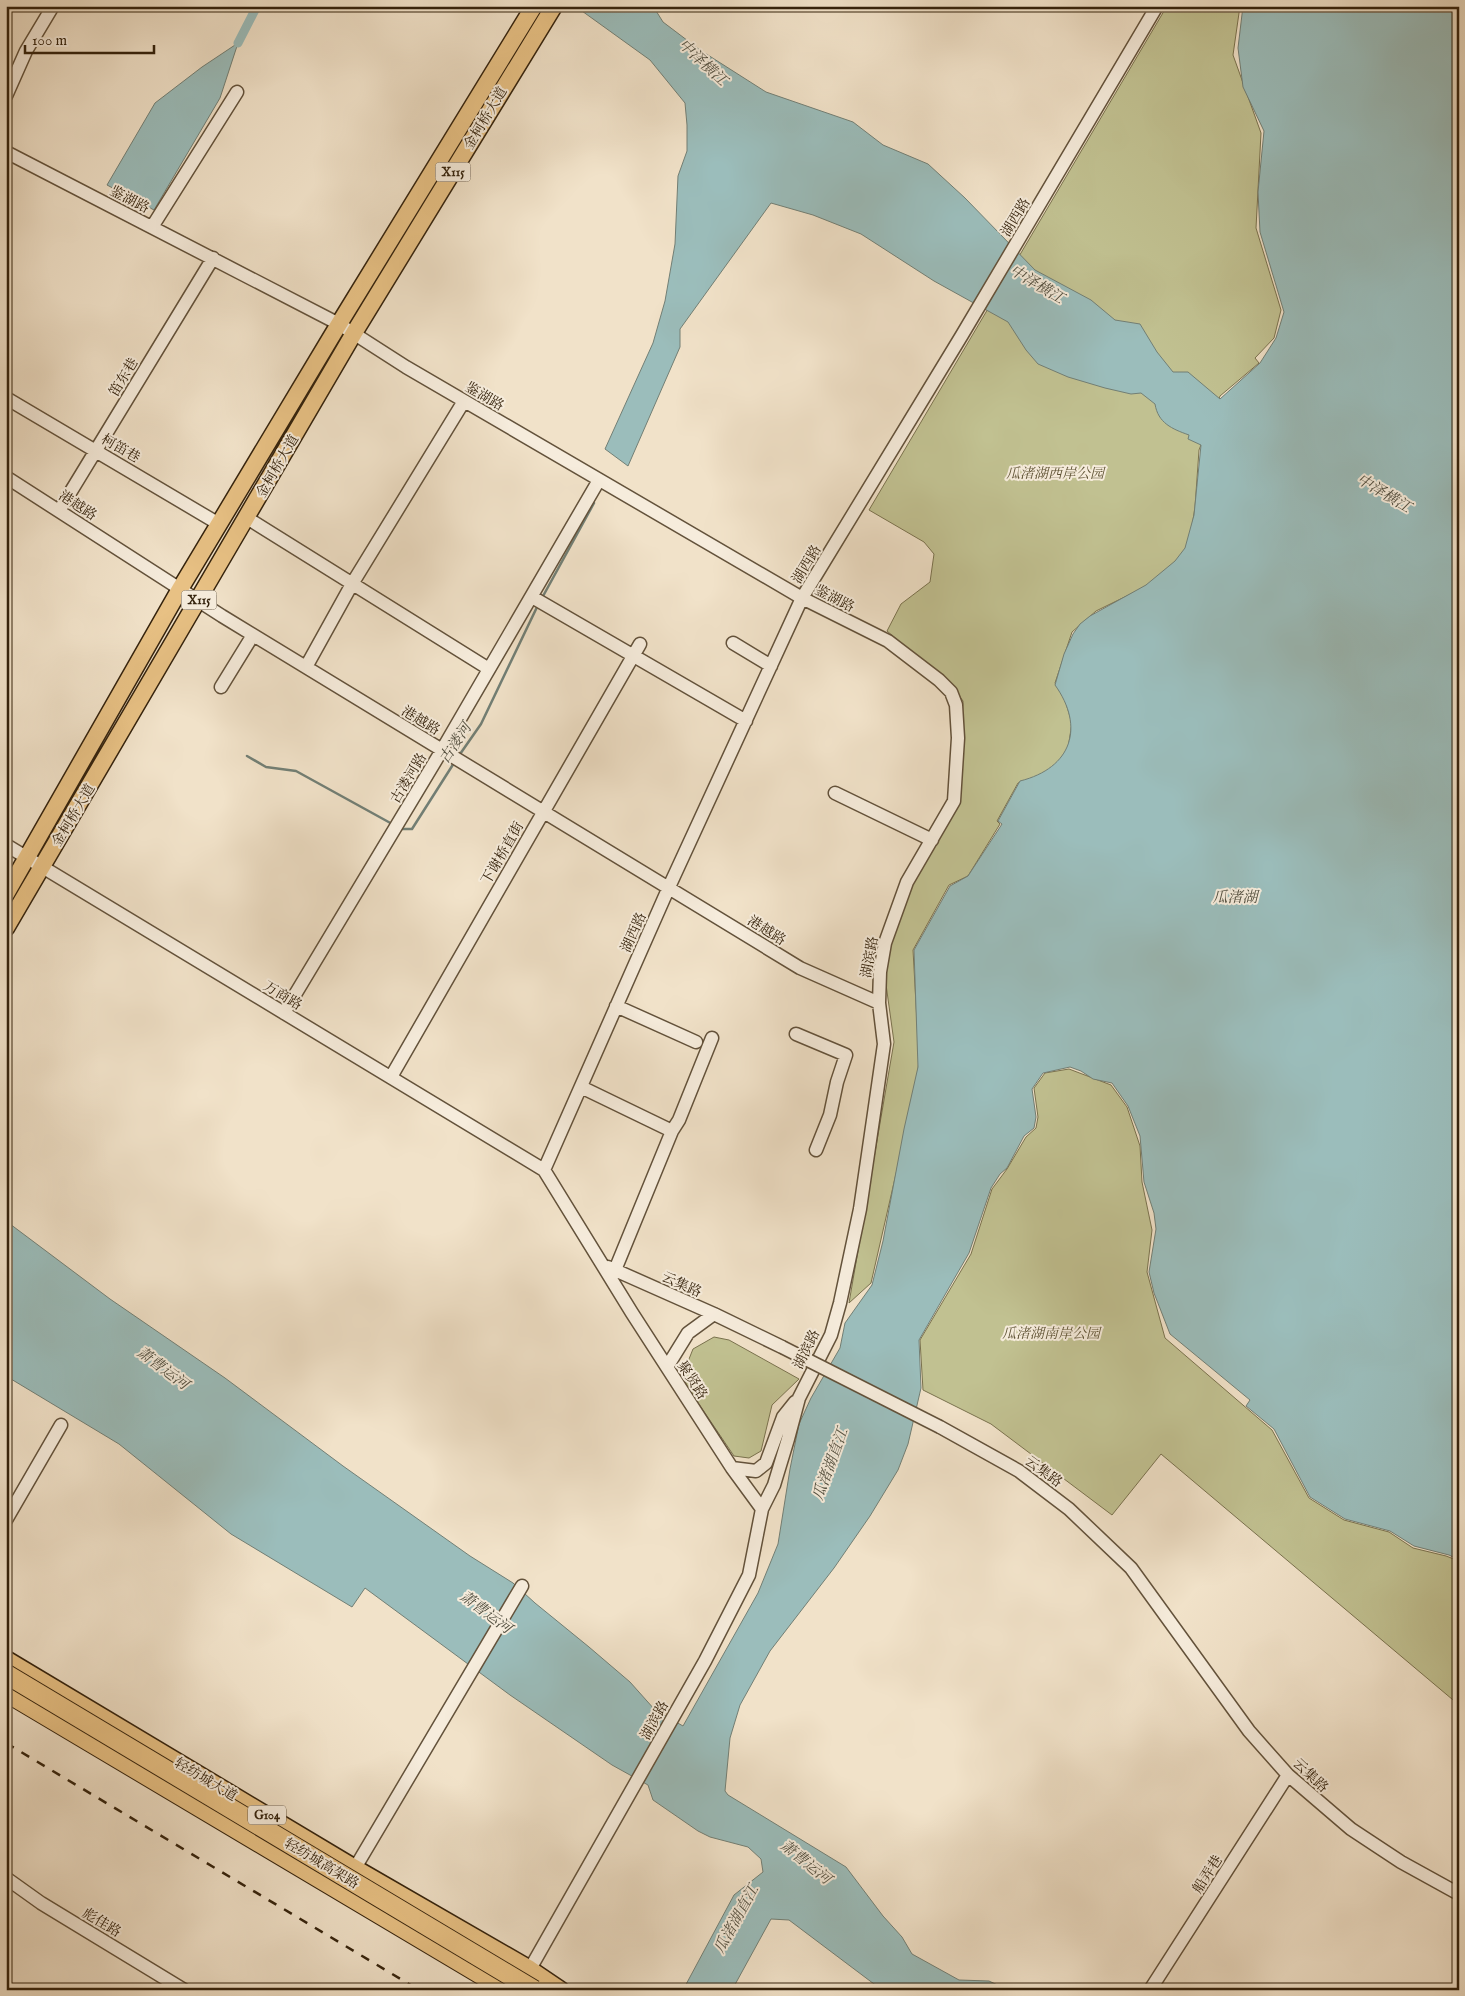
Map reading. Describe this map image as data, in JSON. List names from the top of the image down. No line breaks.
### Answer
{"streets":{"highway":["轻纺城高架路"],"main road":["金柯桥大道","X115","轻纺城大道","G104"],"street":["鉴湖路","湖西路","笛东巷","柯笛巷","港越路","古溇河路","下谢桥直街","湖滨路","万商路","云集路","聚贤路","船弄巷","彪佳路"]},"crossings":[["金柯桥大道","鉴湖路"],["金柯桥大道","柯笛巷"],["金柯桥大道","港越路"],["金柯桥大道","万商路"],["鉴湖路","湖西路"],["鉴湖路","笛东巷"],["鉴湖路","古溇河路"],["鉴湖路","湖滨路"],["湖西路","港越路"],["湖西路","万商路"],["笛东巷","柯笛巷"],["笛东巷","港越路"],["港越路","古溇河路"],["港越路","下谢桥直街"],["港越路","湖滨路"],["古溇河路","万商路"],["下谢桥直街","万商路"],["湖滨路","聚贤路"],["湖滨路","轻纺城大道"],["云集路","聚贤路"],["云集路","船弄巷"]],"water":["中泽横江","古溇河","瓜渚湖","萧曹运河","瓜渚湖直江"],"parks":["瓜渚湖西岸公园","瓜渚湖南岸公园"],"scale_bar":"100 m"}
